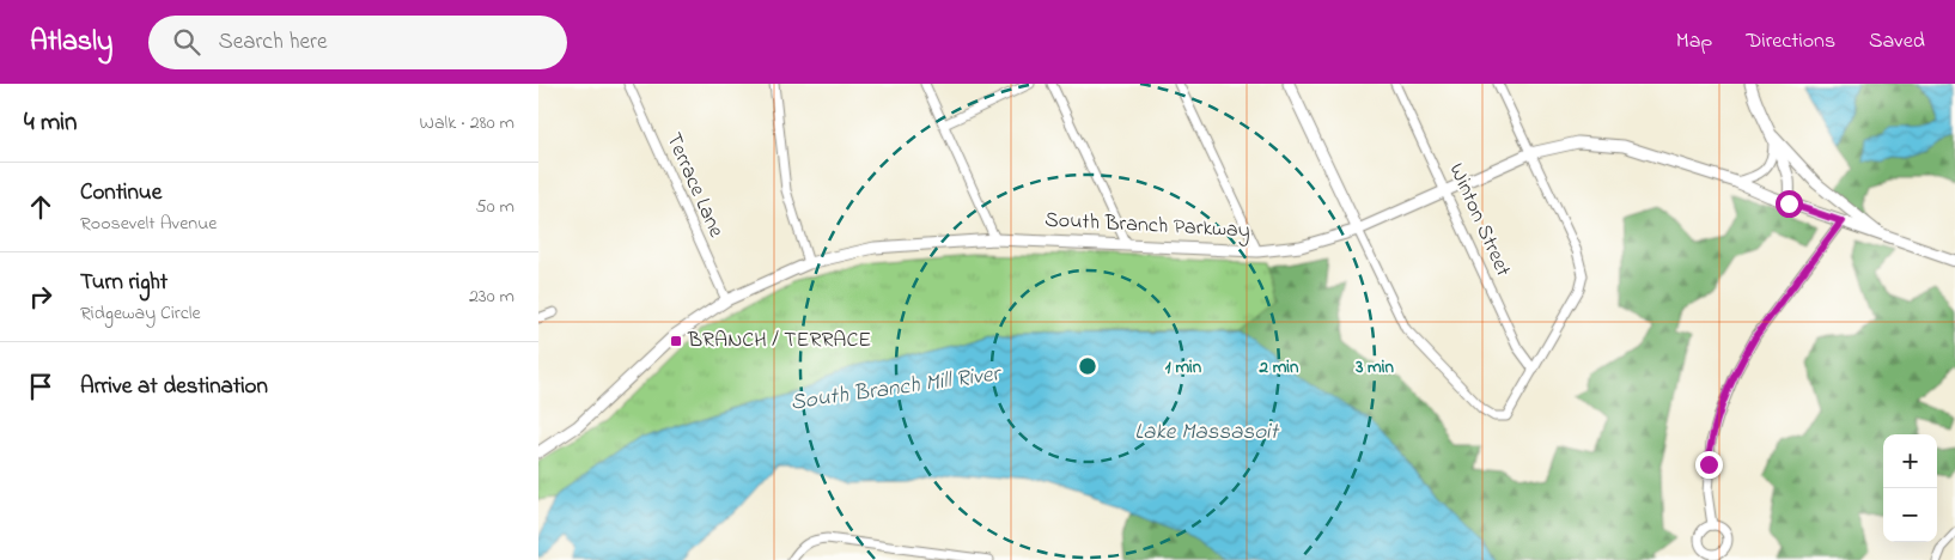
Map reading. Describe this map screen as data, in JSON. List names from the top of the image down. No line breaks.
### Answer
{"streets":{"main road":["South Branch Parkway"],"street":["Terrace Lane","Winton Street"]},"crossings":[["Terrace Lane","South Branch Parkway"],["Winton Street","South Branch Parkway"]],"water":["South Branch Mill River","Lake Massasoit"],"places":{"transit":["BRANCH / TERRACE"]},"page":{"header":"Atlasly","search":"Search here","nav":["Map","Directions","Saved"],"heading":["4 min","Walk · 280 m"],"list":[["Continue","Roosevelt Avenue","50 m"],["Turn right","Ridgeway Circle","230 m"],"Arrive at destination"],"map_buttons":["+","−"]},"rings":["1 min","2 min","3 min"]}
